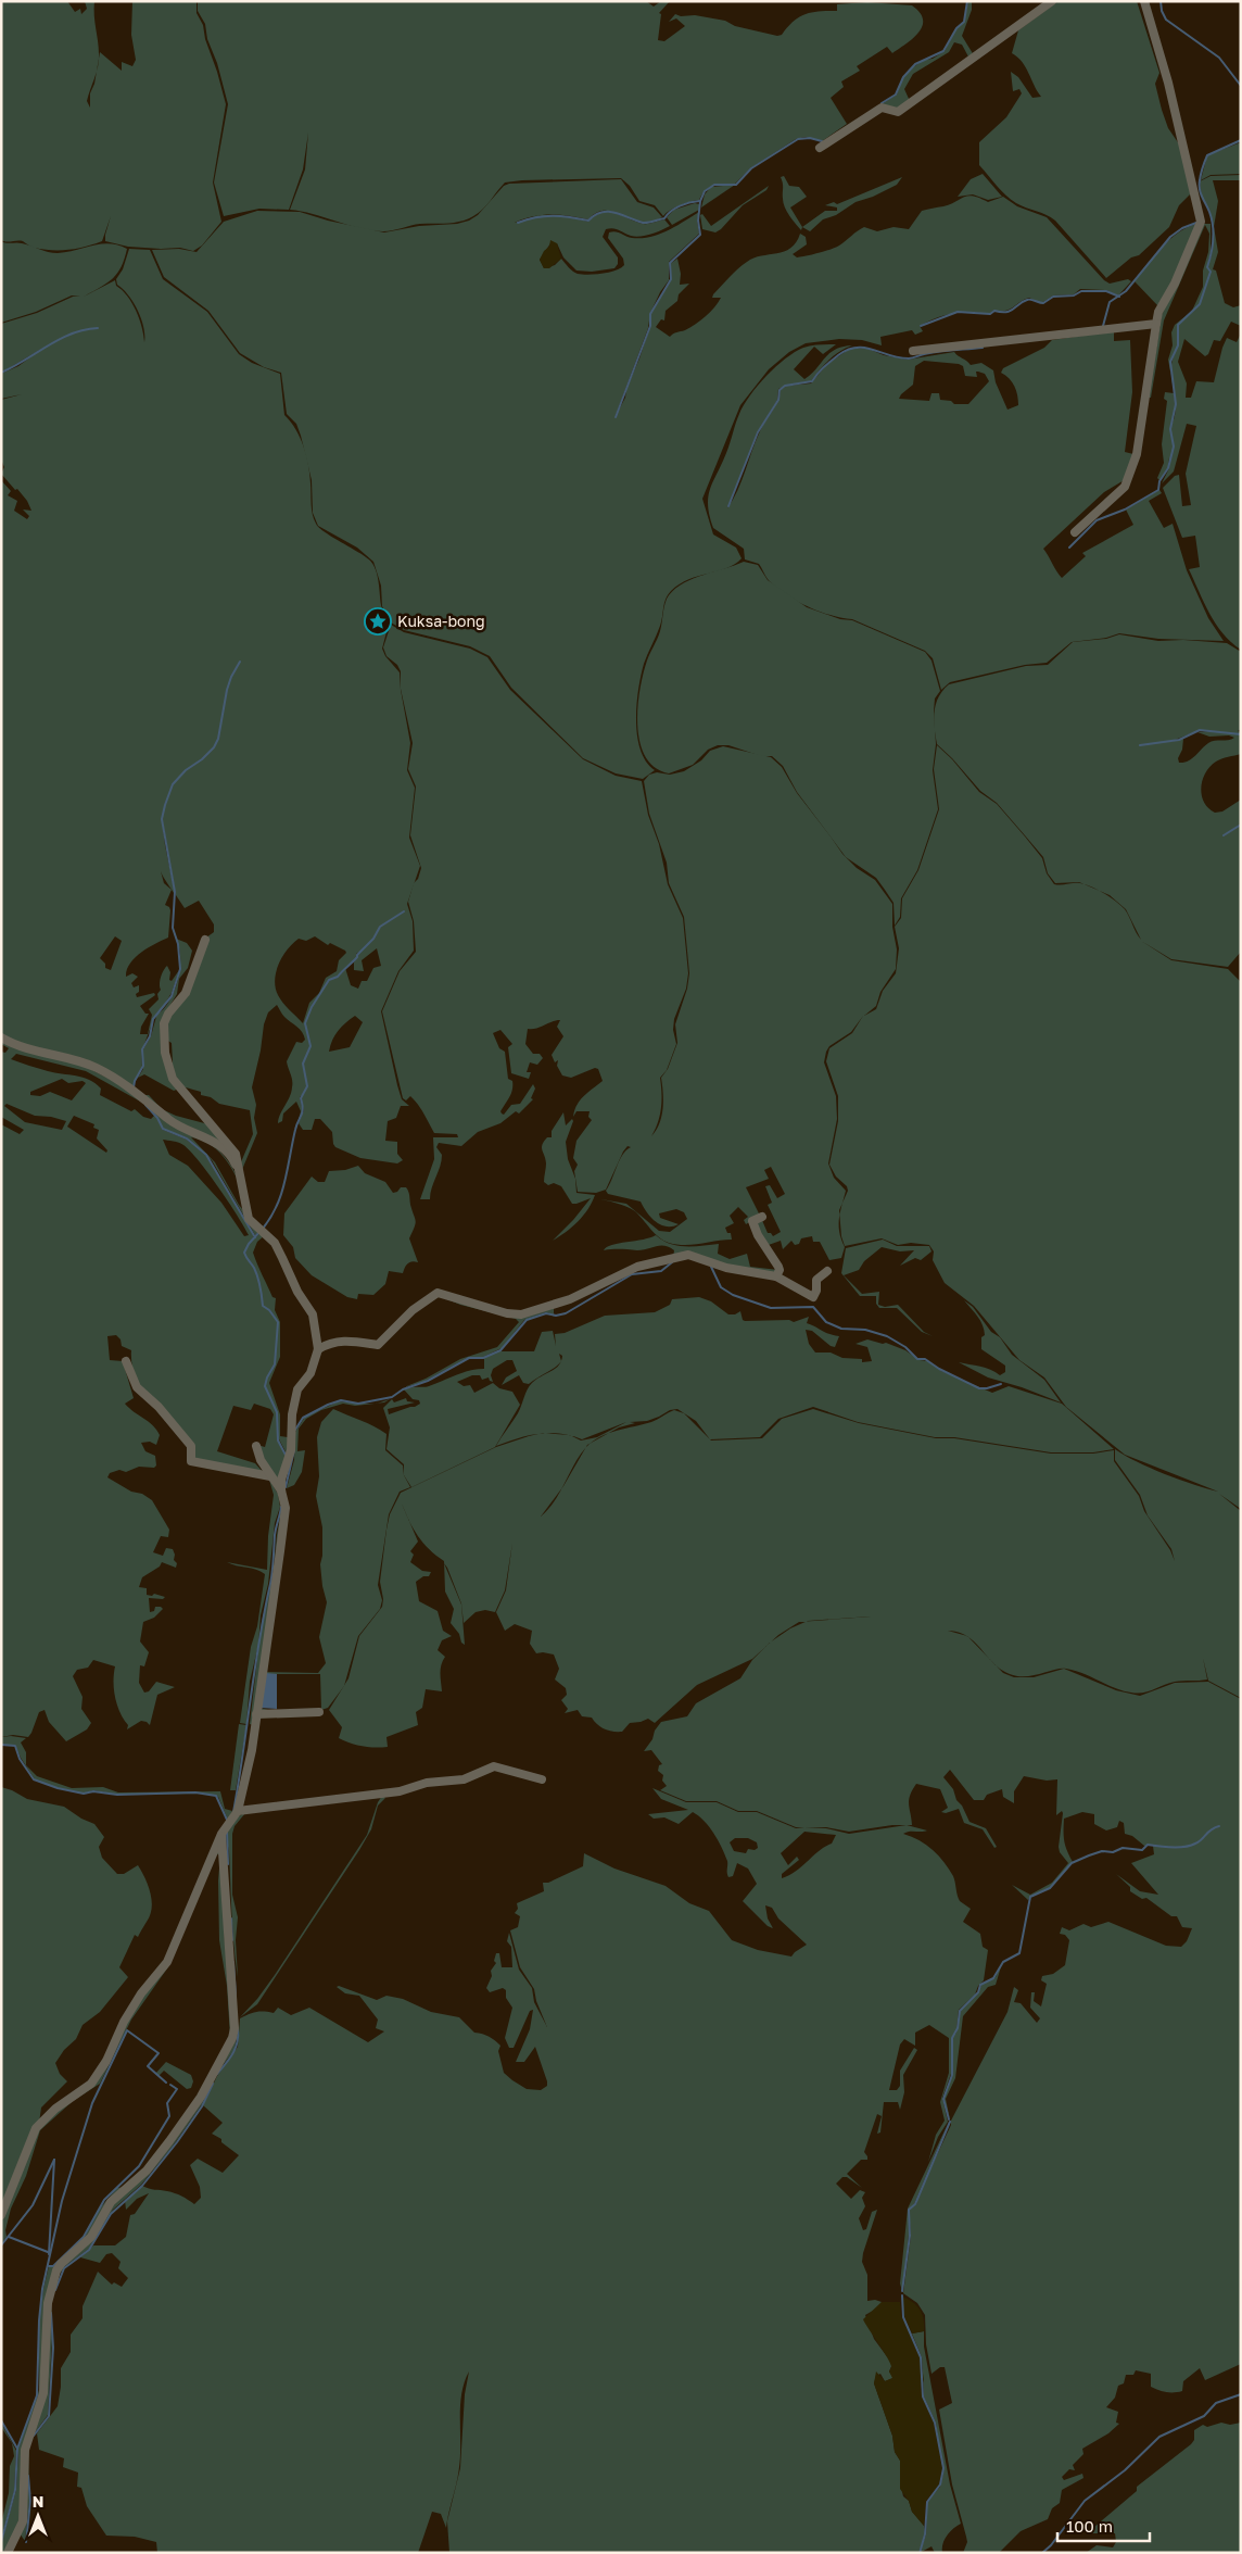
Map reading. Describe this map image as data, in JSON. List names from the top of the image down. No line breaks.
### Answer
{"places":{"place":["Kuksa-bong"]},"scale_bar":"100 m","north":"top"}
